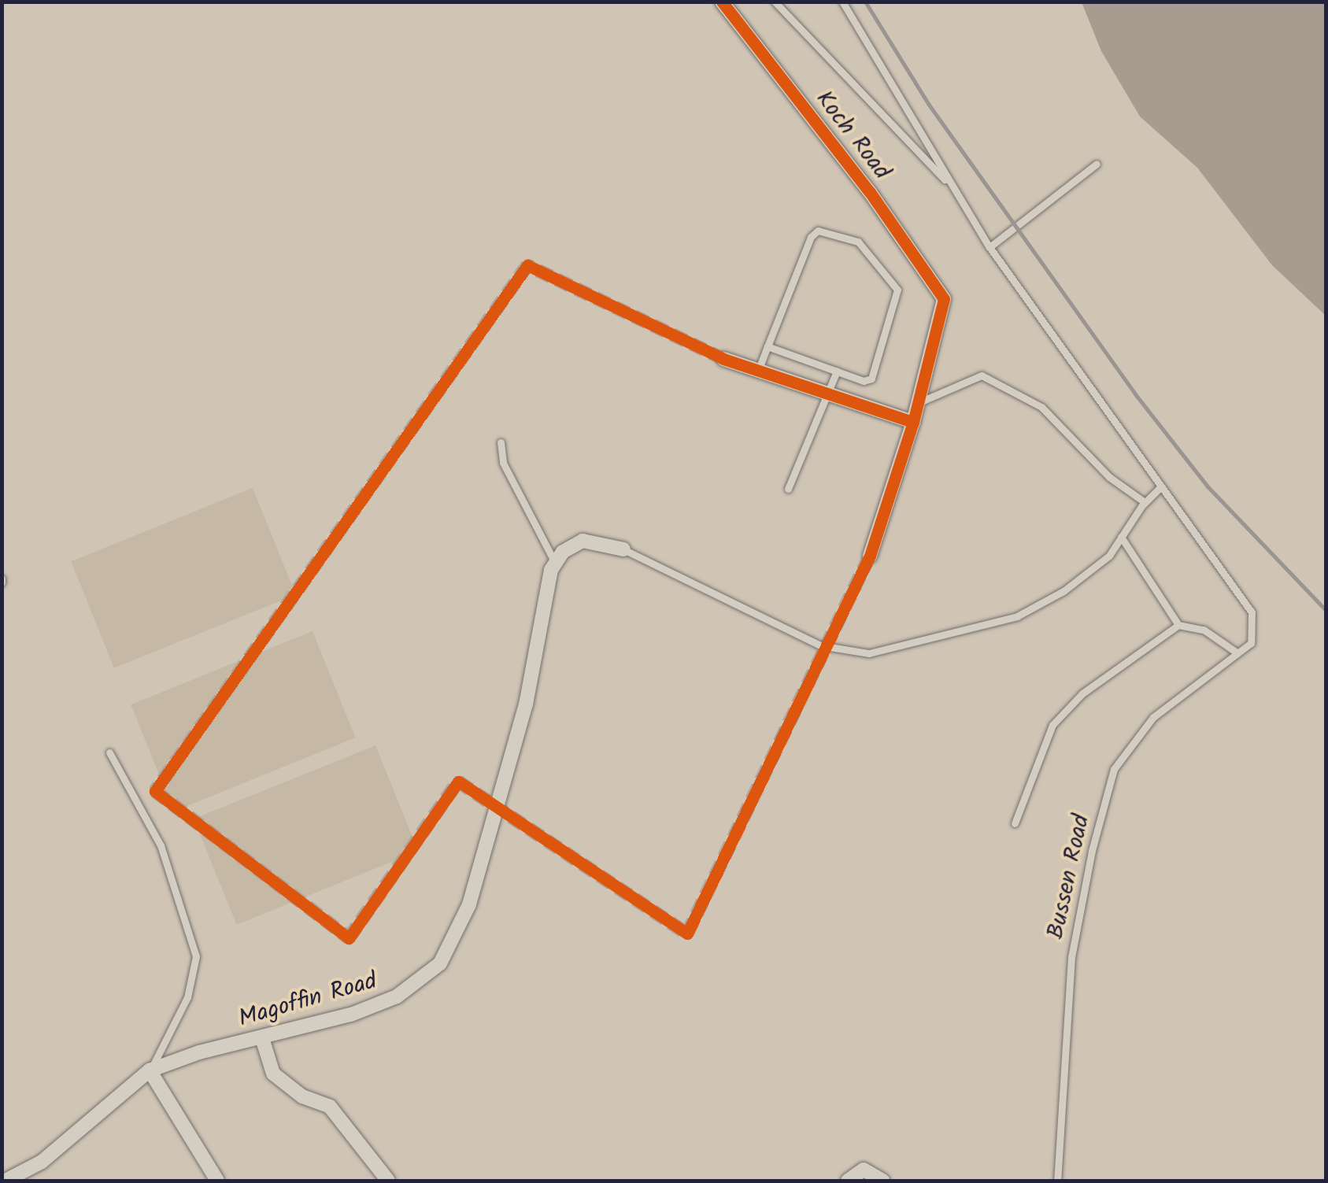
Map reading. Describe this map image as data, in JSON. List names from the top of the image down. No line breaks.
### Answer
{"streets":{"street":["Koch Road","Magoffin Road"],"lane":["Bussen Road"]}}
